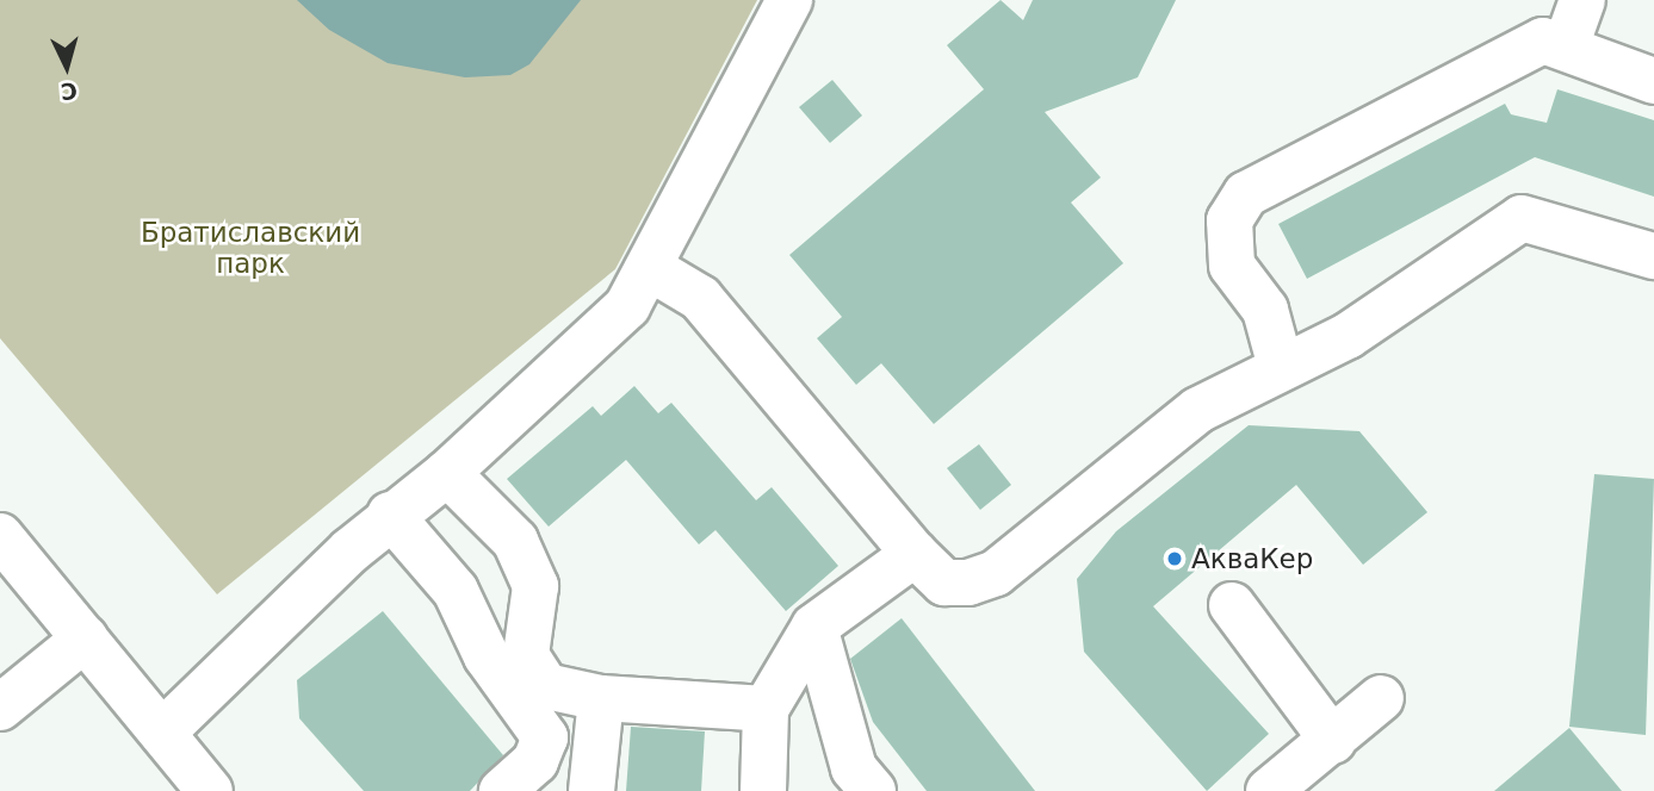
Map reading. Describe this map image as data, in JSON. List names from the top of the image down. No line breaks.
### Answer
{"parks":["Братиславский парк"],"places":["АкваКер"],"north":"bottom"}
